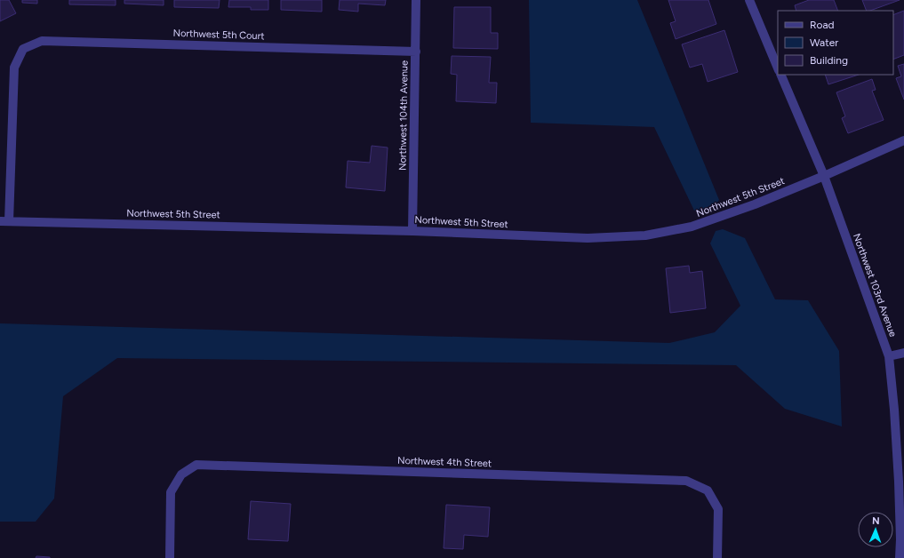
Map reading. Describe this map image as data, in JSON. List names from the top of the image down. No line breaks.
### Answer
{"streets":{"street":["Northwest 5th Court","Northwest 104th Avenue","Northwest 5th Street","Northwest 103rd Avenue","Northwest 4th Street"]},"crossings":[["Northwest 5th Court","Northwest 104th Avenue"],["Northwest 5th Court","Northwest 5th Street"],["Northwest 104th Avenue","Northwest 5th Street"],["Northwest 5th Street","Northwest 103rd Avenue"]],"legend":["Road","Water","Building"],"north":"top"}
